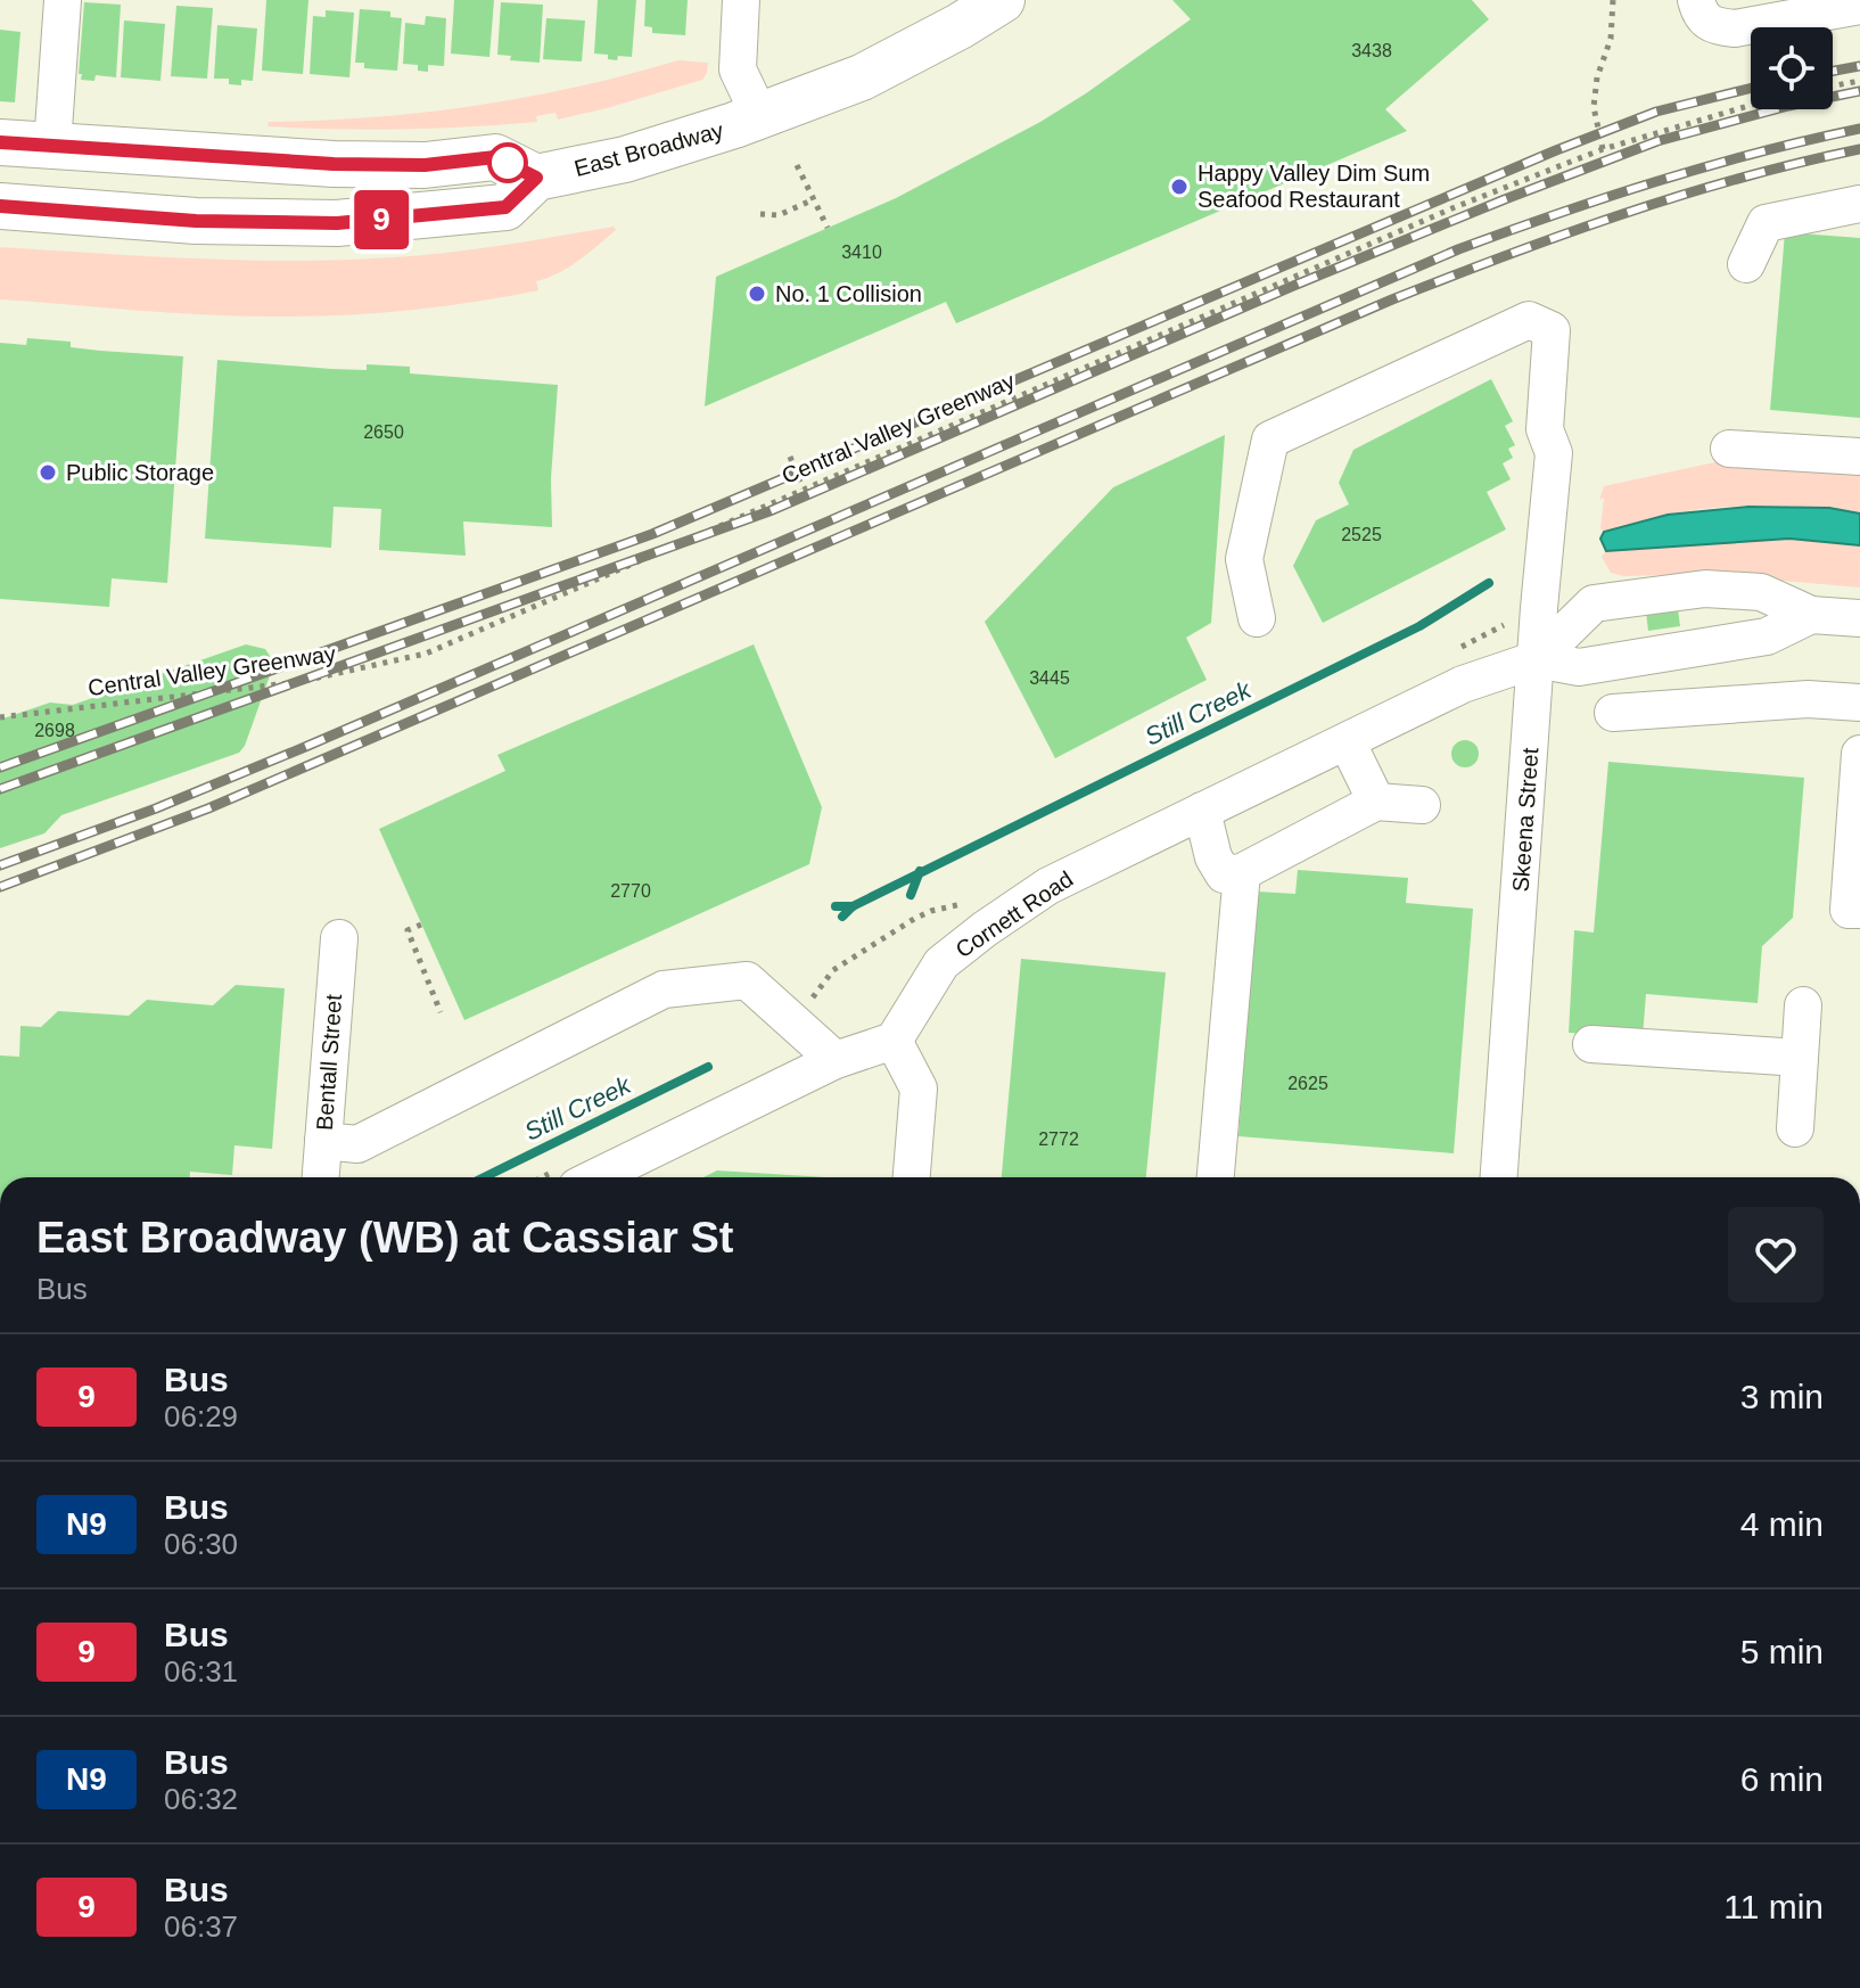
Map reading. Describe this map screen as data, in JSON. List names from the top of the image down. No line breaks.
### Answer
{"streets":{"main road":["East Broadway"],"street":["Skeena Street","Cornett Road","Bentall Street"],"path":["Central Valley Greenway"]},"crossings":[["Skeena Street","Cornett Road"]],"water":["Still Creek"],"places":["Happy Valley Dim Sum Seafood Restaurant","No. 1 Collision","Public Storage"],"lines":["bus line 9"],"house_numbers":["3438","3410","2650","2525","3445","2698","2770","2625","2772"],"page":{"on_map":"9","heading":["East Broadway (WB) at Cassiar St","Bus"],"list":[{"mark":"9","name":"Bus","note":"06:29","value":"3 min"},{"mark":"N9","name":"Bus","note":"06:30","value":"4 min"},{"mark":"9","name":"Bus","note":"06:31","value":"5 min"},{"mark":"N9","name":"Bus","note":"06:32","value":"6 min"},{"mark":"9","name":"Bus","note":"06:37","value":"11 min"}]}}
